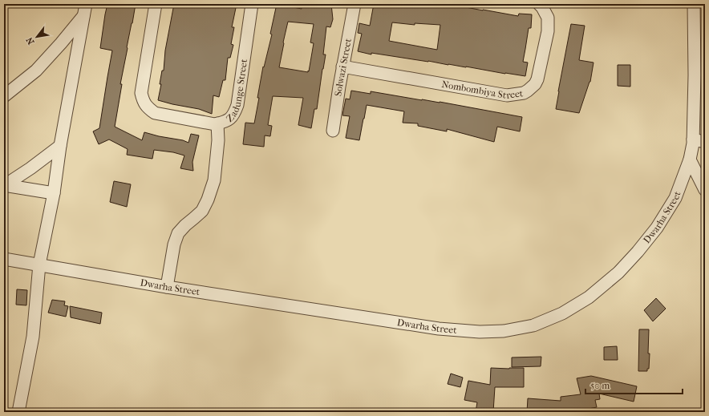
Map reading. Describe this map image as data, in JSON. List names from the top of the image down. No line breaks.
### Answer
{"streets":{"street":["Solwazi Street","Nombombiya Street","Zadunge Street","Dwarha Street"]},"crossings":[["Solwazi Street","Nombombiya Street"]],"scale_bar":"50 m","north":"bottom left"}
